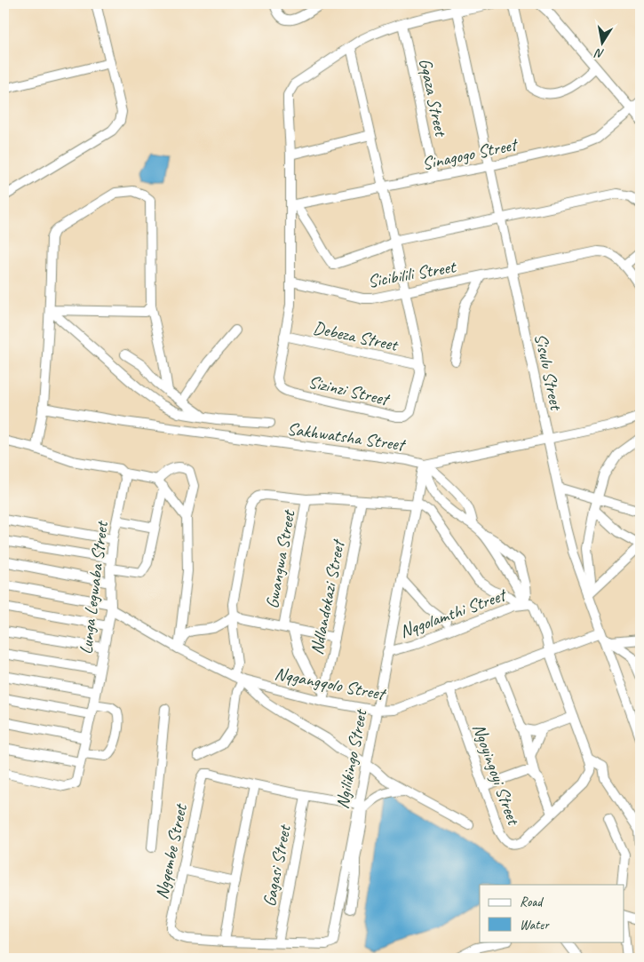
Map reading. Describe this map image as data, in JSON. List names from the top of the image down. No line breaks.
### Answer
{"streets":{"street":["Gqaza Street","Sinagogo Street","Sicibilili Street","Debeza Street","Sisulu Street","Sizinzi Street","Sakhwatsha Street","Gwangwa Street","Lunga Legwaba Street","Ndlandokazi Street","Nqgolamthi Street","Nqgangqolo Street","Ngilikingo Street","Ngoyingoyi Street","Ngqembe Street","Gagasi Street"]},"crossings":[["Gqaza Street","Sinagogo Street"],["Gqaza Street","Sizinzi Street"],["Sinagogo Street","Sisulu Street"],["Sinagogo Street","Sizinzi Street"],["Sicibilili Street","Sisulu Street"],["Sicibilili Street","Sizinzi Street"],["Debeza Street","Sizinzi Street"],["Sisulu Street","Sizinzi Street"],["Sisulu Street","Sakhwatsha Street"],["Sisulu Street","Nqgangqolo Street"],["Sakhwatsha Street","Ngilikingo Street"],["Lunga Legwaba Street","Nqgangqolo Street"],["Ndlandokazi Street","Nqgangqolo Street"],["Nqgolamthi Street","Nqgangqolo Street"],["Nqgolamthi Street","Ngilikingo Street"],["Nqgolamthi Street","Ngoyingoyi Street"],["Nqgangqolo Street","Ngilikingo Street"],["Nqgangqolo Street","Ngoyingoyi Street"],["Ngilikingo Street","Ngqembe Street"],["Ngqembe Street","Gagasi Street"]],"legend":["Road","Water"],"north":"bottom"}
